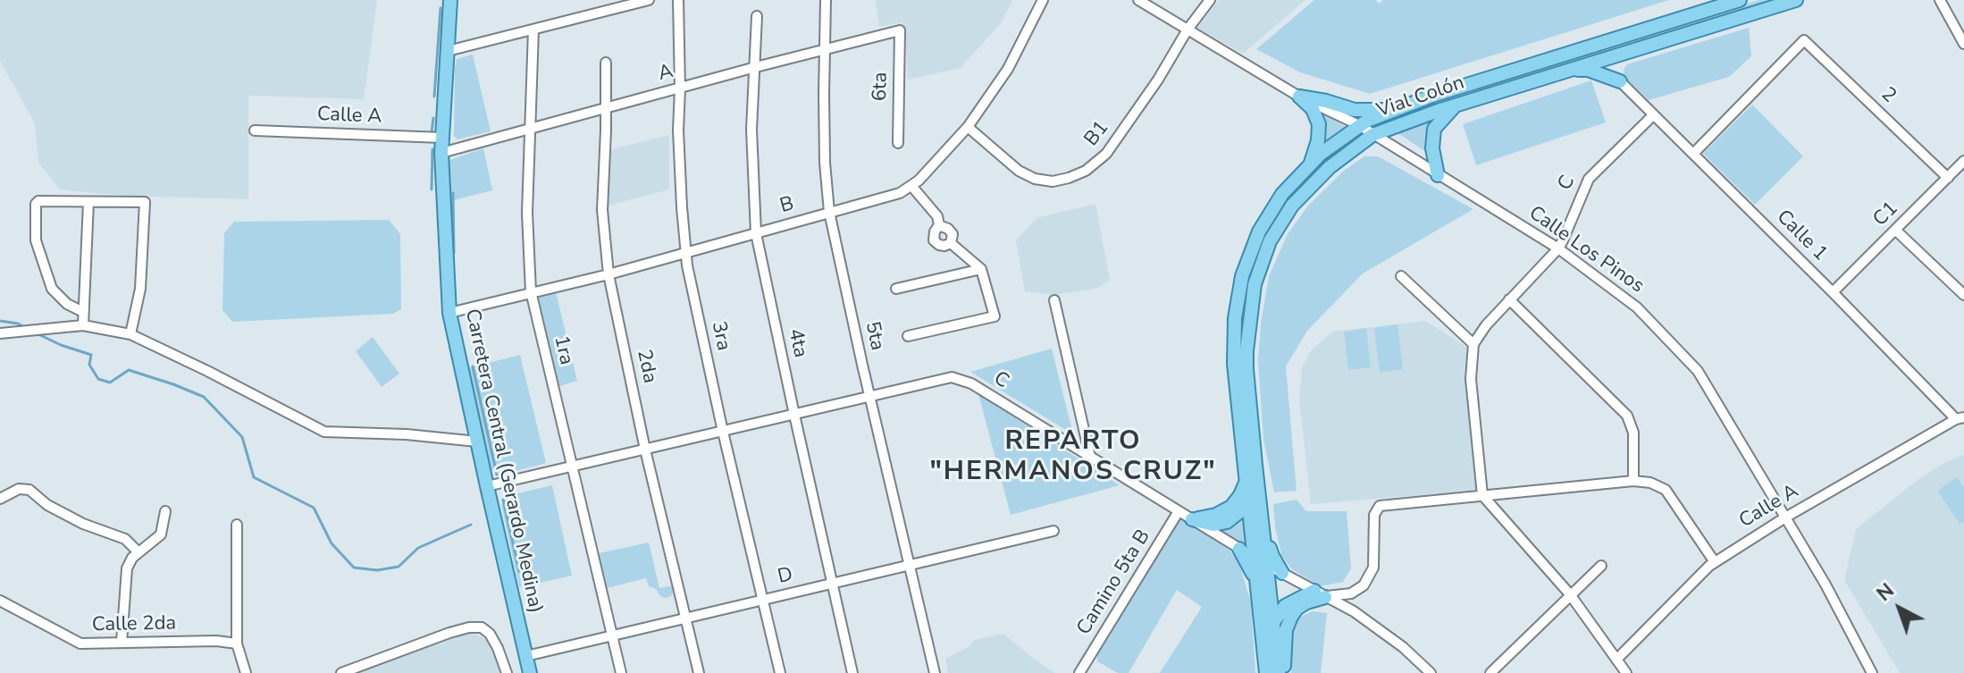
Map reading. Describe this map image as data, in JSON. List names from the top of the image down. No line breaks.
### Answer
{"streets":{"main road":["Vial Colón","Carretera Central (Gerardo Medina)"],"street":["A","6ta","2","Calle A","B1","C","B","C1","Calle 1","Calle Los Pinos","3ra","5ta","4ta","1ra","2da","D","Camino 5ta B","Calle 2da"]},"crossings":[["A","6ta"],["A","3ra"],["A","5ta"],["A","4ta"],["A","1ra"],["A","2da"],["A","Carretera Central (Gerardo Medina)"],["2","C1"],["2","Calle 1"],["Vial Colón","C"],["Vial Colón","Calle Los Pinos"],["Calle A","Calle 1"],["Calle A","Calle Los Pinos"],["Calle A","Carretera Central (Gerardo Medina)"],["B1","B"],["B1","Calle Los Pinos"],["C","Calle 1"],["C","Calle Los Pinos"],["C","3ra"],["C","5ta"],["C","4ta"],["C","1ra"],["C","2da"],["C","Carretera Central (Gerardo Medina)"],["C","Camino 5ta B"],["B","3ra"],["B","5ta"],["B","4ta"],["B","1ra"],["B","2da"],["B","Carretera Central (Gerardo Medina)"],["C1","Calle 1"],["3ra","D"],["5ta","D"],["4ta","D"],["1ra","D"],["2da","D"],["Carretera Central (Gerardo Medina)","D"]],"districts":["REPARTO \"HERMANOS CRUZ\""],"north":"top left"}
